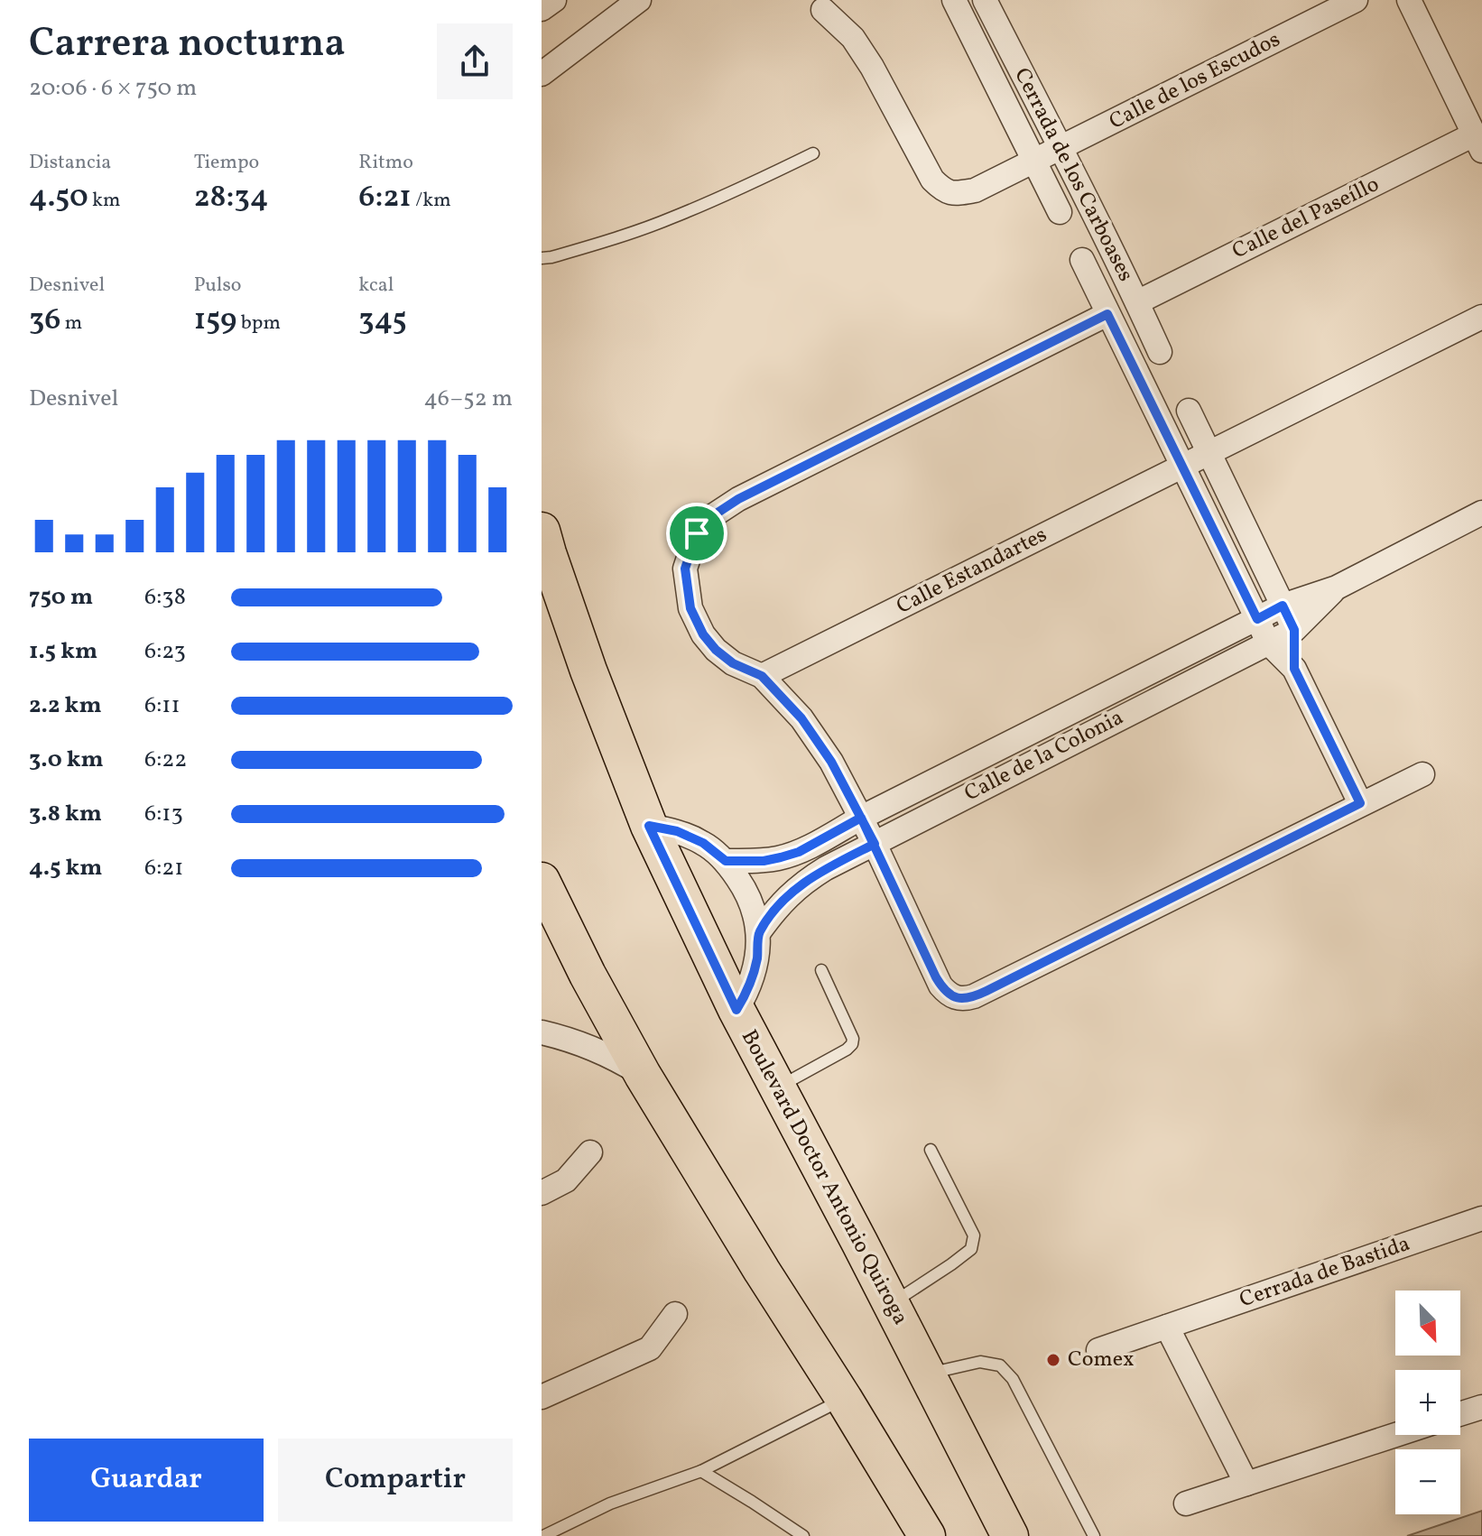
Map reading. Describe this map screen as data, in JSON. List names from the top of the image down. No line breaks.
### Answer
{"streets":{"main road":["Boulevard Doctor Antonio Quiroga"],"street":["Calle de los Escudos","Cerrada de los Carboases","Calle del Paseíllo","Calle Estandartes","Calle de la Colonia","Cerrada de Bastida"]},"crossings":[["Calle de los Escudos","Cerrada de los Carboases"],["Cerrada de los Carboases","Calle del Paseíllo"]],"places":["Comex"],"north":"bottom right","page":{"heading":["Carrera nocturna","20:06 · 6 × 750 m"],"stats":[["Distancia","4.50 km"],["Tiempo","28:34"],["Ritmo","6:21 /km"],["Desnivel","36 m"],["Pulso","159 bpm"],["kcal","345"]],"chart":["Desnivel","46–52 m"],"list":[{"name":"750 m","note":"6:38"},{"name":"1.5 km","note":"6:23"},{"name":"2.2 km","note":"6:11"},{"name":"3.0 km","note":"6:22"},{"name":"3.8 km","note":"6:13"},{"name":"4.5 km","note":"6:21"}],"map_buttons":["+","−"],"buttons":["Guardar","Compartir"]}}
